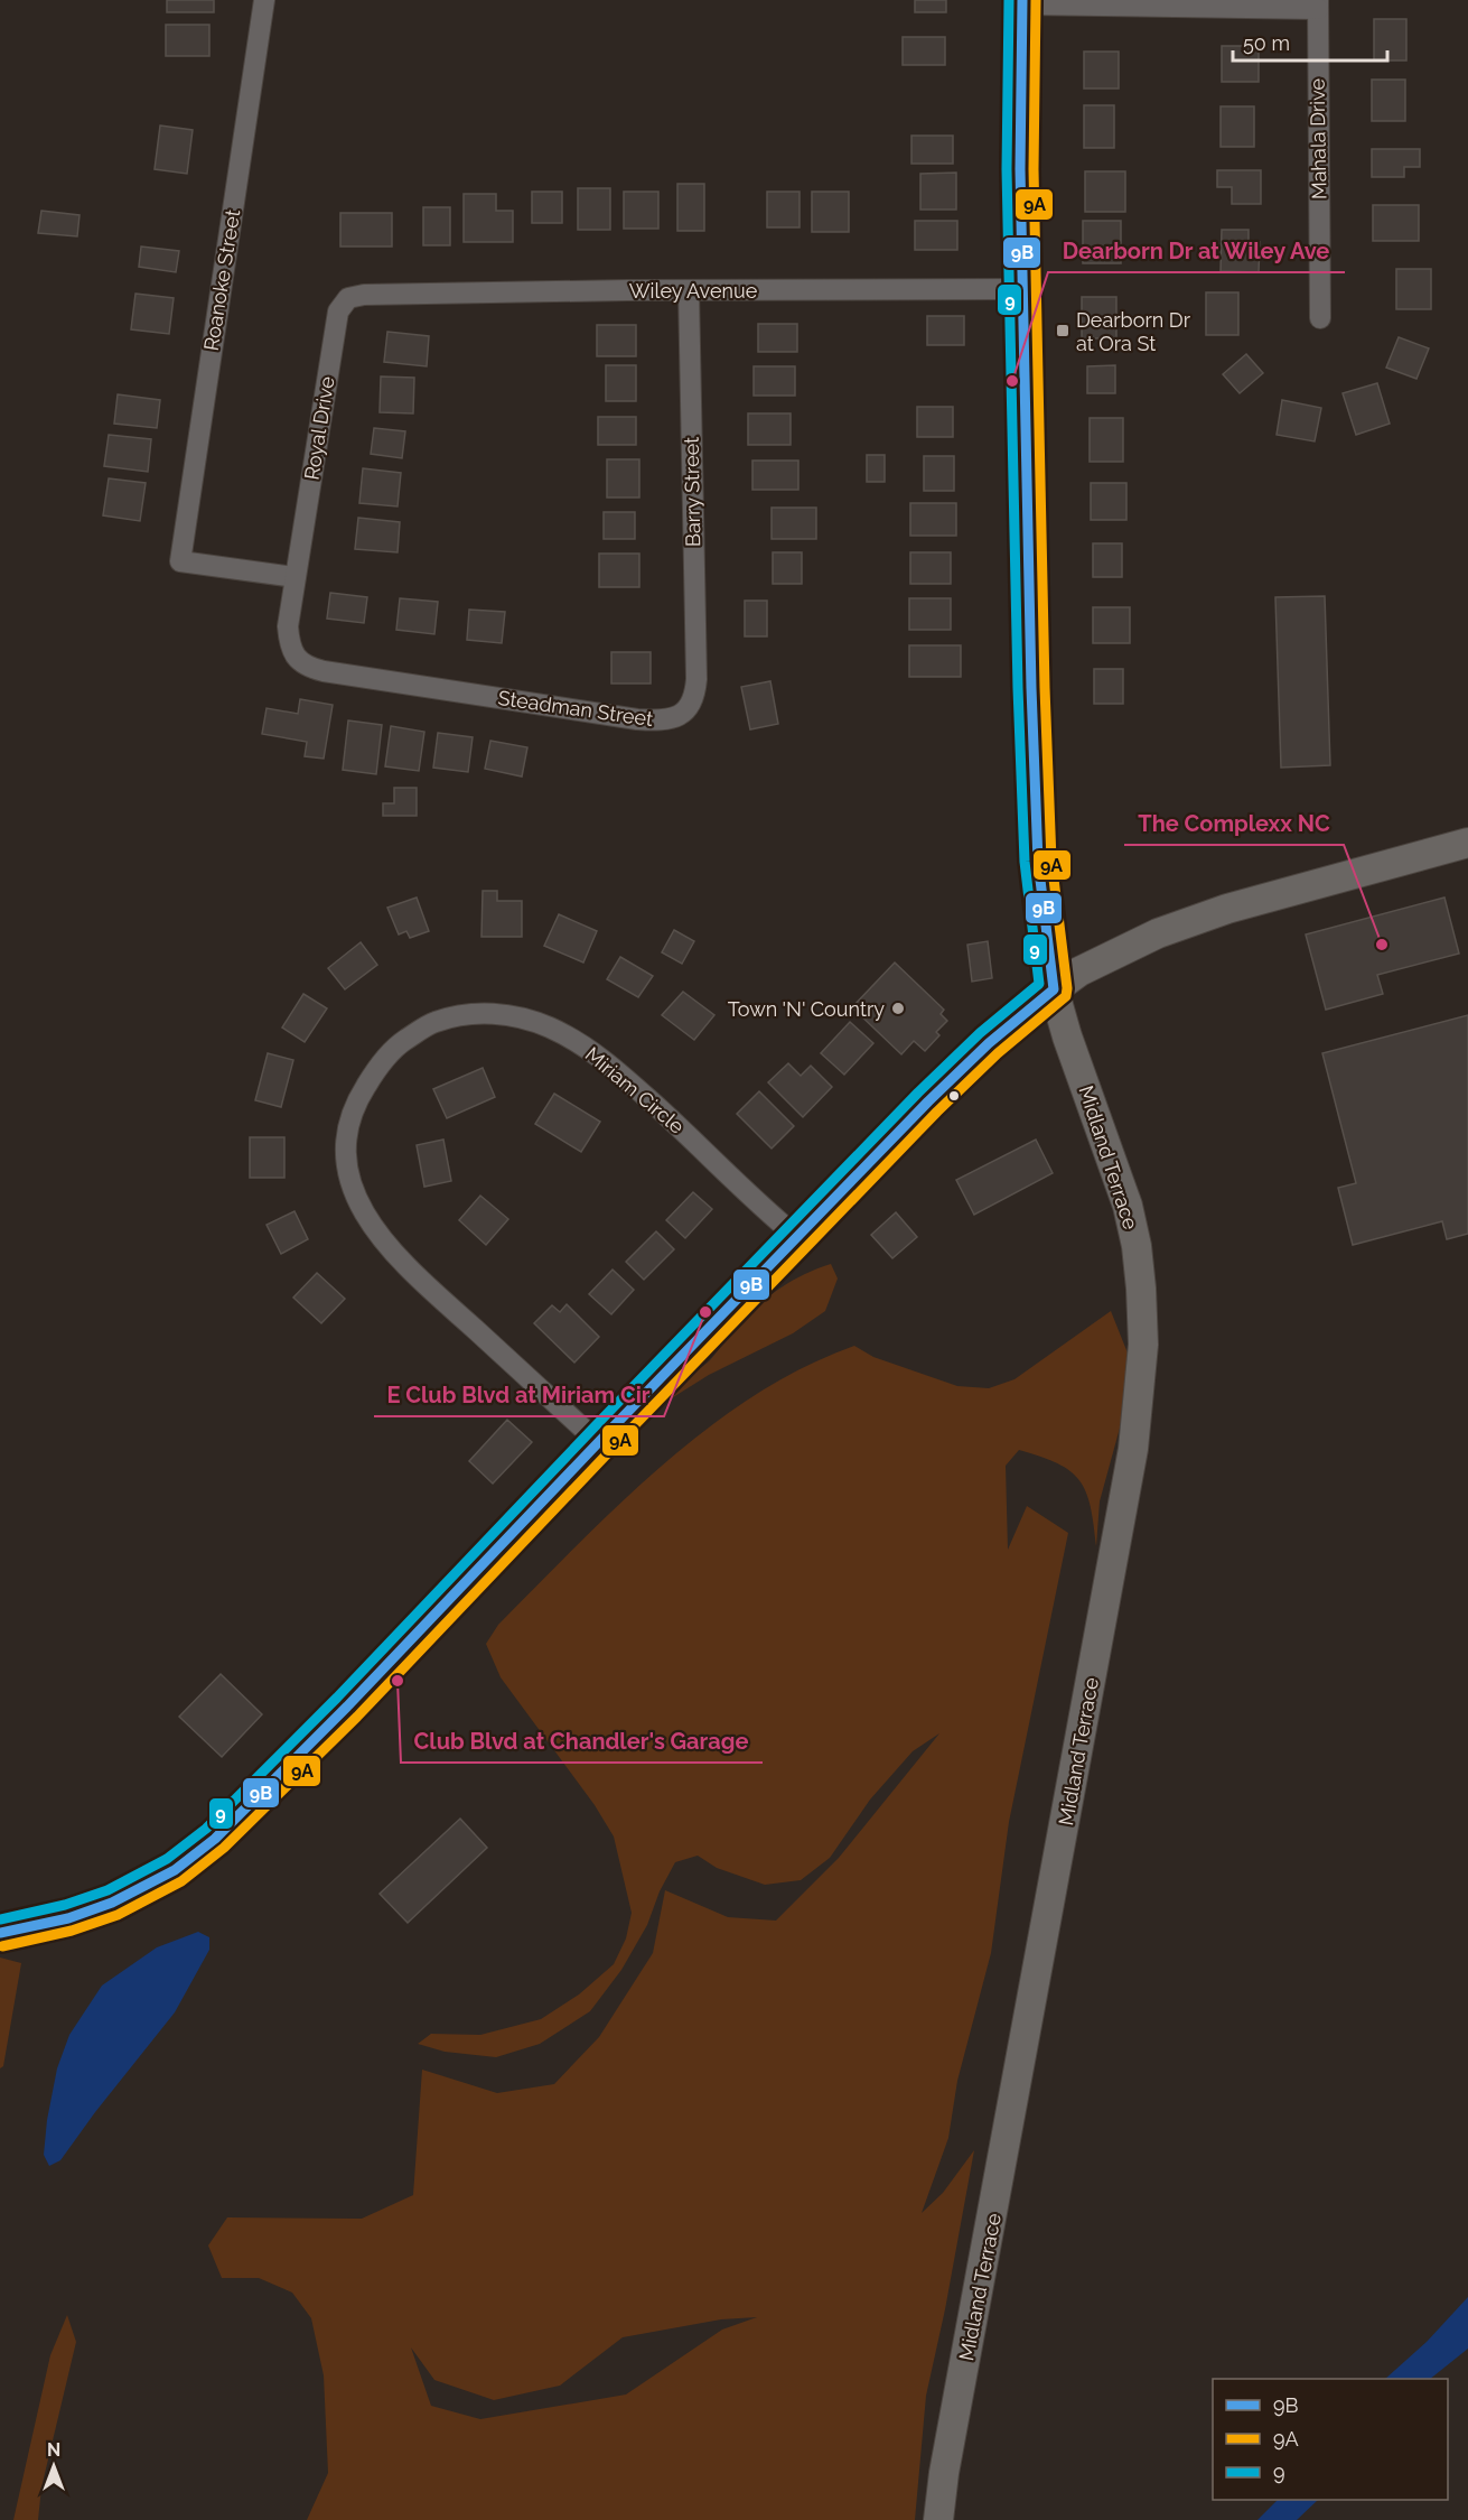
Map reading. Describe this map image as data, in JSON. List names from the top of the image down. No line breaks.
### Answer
{"streets":{"street":["Mahala Drive","Roanoke Street","Wiley Avenue","Royal Drive","Barry Street","Steadman Street","Miriam Circle","Midland Terrace"]},"crossings":[["Roanoke Street","Royal Drive"],["Wiley Avenue","Royal Drive"],["Wiley Avenue","Barry Street"],["Wiley Avenue","Midland Terrace"],["Royal Drive","Steadman Street"],["Barry Street","Steadman Street"]],"places":{"transit":["Dearborn Dr at Ora St"],"other":["Dearborn Dr at Wiley Ave","The Complexx NC","Town 'N' Country","E Club Blvd at Miriam Cir","Club Blvd at Chandler's Garage"]},"lines":["transit line 9B","transit line 9A","transit line 9"],"legend":["9B","9A","9"],"scale_bar":"50 m","north":"top"}
